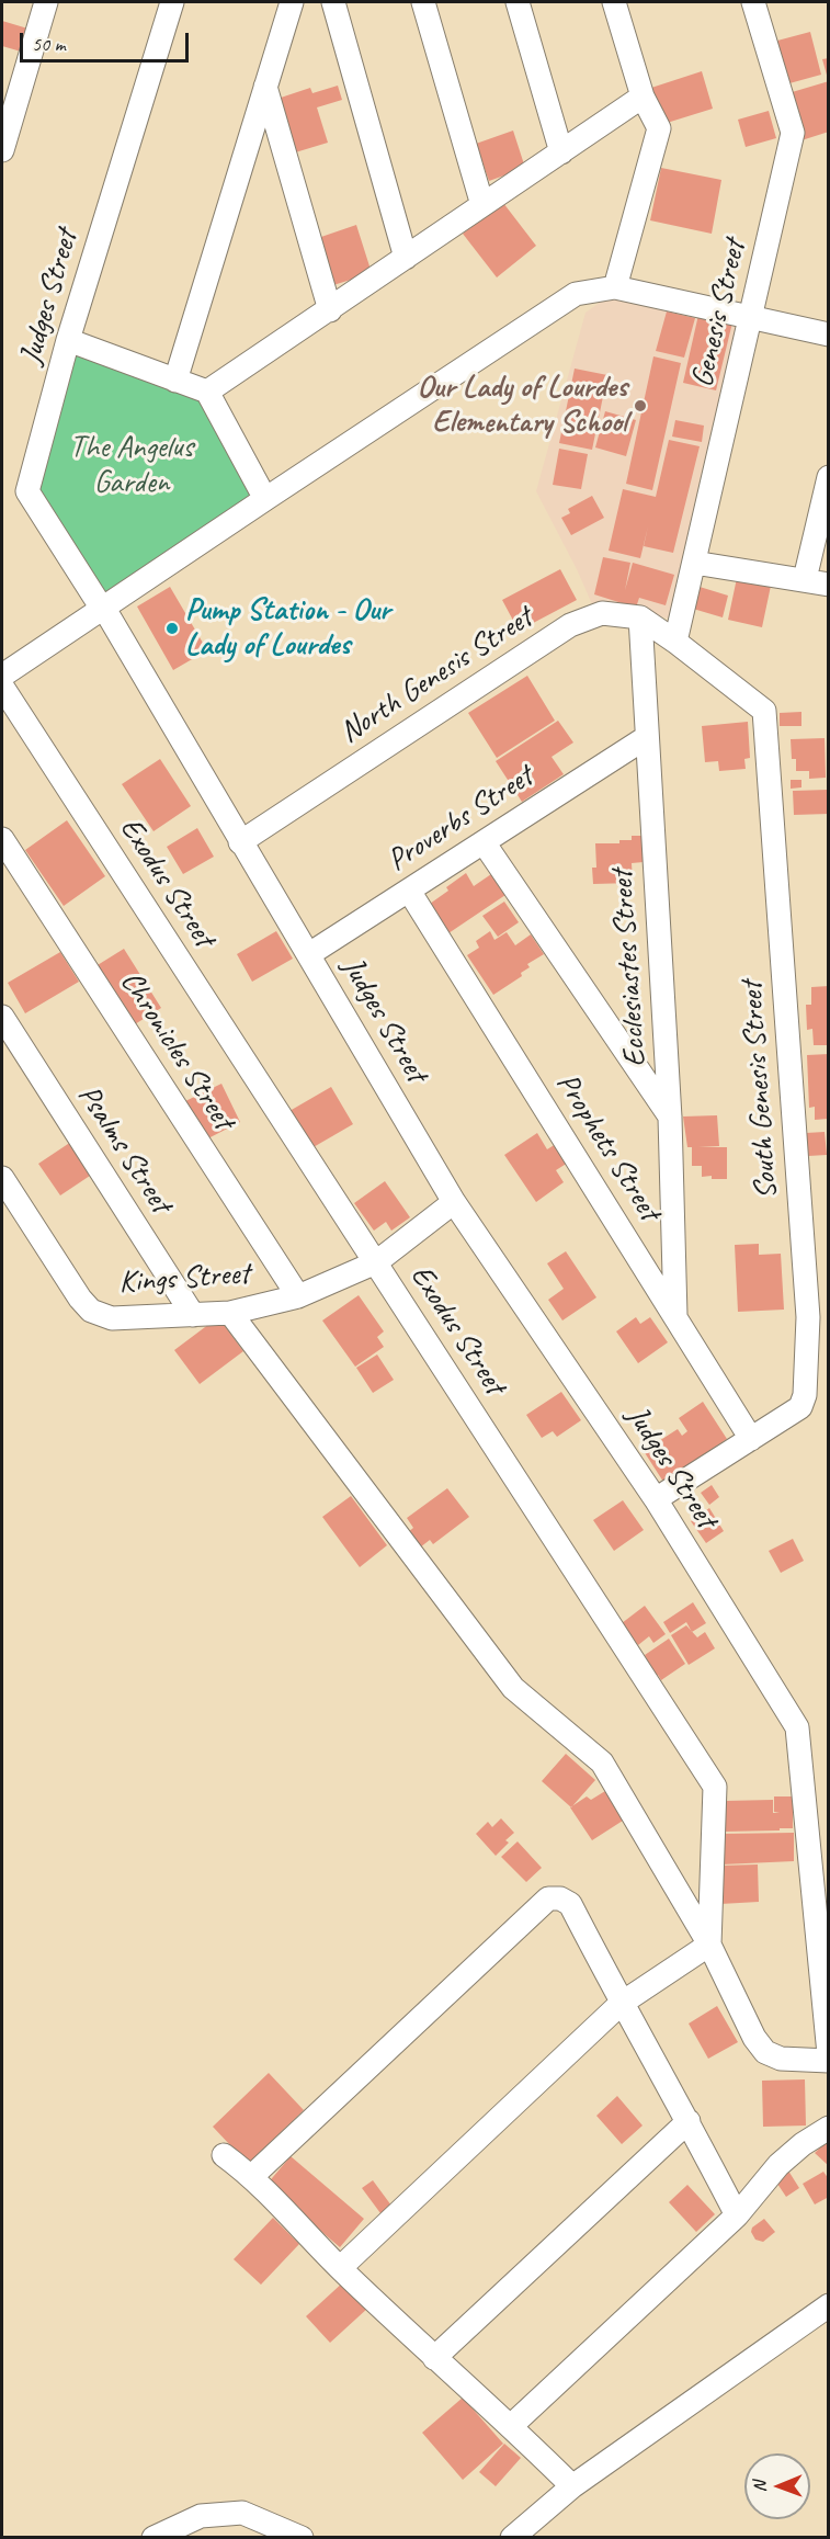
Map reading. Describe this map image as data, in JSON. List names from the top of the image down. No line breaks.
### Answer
{"streets":{"street":["Judges Street","Genesis Street","North Genesis Street","Proverbs Street","Exodus Street","Ecclesiastes Street","Chronicles Street","South Genesis Street","Prophets Street","Psalms Street","Kings Street"]},"crossings":[["Judges Street","North Genesis Street"],["Judges Street","Proverbs Street"],["Judges Street","South Genesis Street"],["Judges Street","Kings Street"],["Genesis Street","North Genesis Street"],["Genesis Street","South Genesis Street"],["North Genesis Street","Ecclesiastes Street"],["North Genesis Street","South Genesis Street"],["Proverbs Street","Ecclesiastes Street"],["Proverbs Street","Prophets Street"],["Exodus Street","Kings Street"],["Ecclesiastes Street","Prophets Street"],["Chronicles Street","Kings Street"],["South Genesis Street","Prophets Street"],["Psalms Street","Kings Street"]],"parks":["The Angelus Garden"],"places":["Our Lady of Lourdes Elementary School","Pump Station - Our Lady of Lourdes"],"scale_bar":"50 m","north":"left"}
